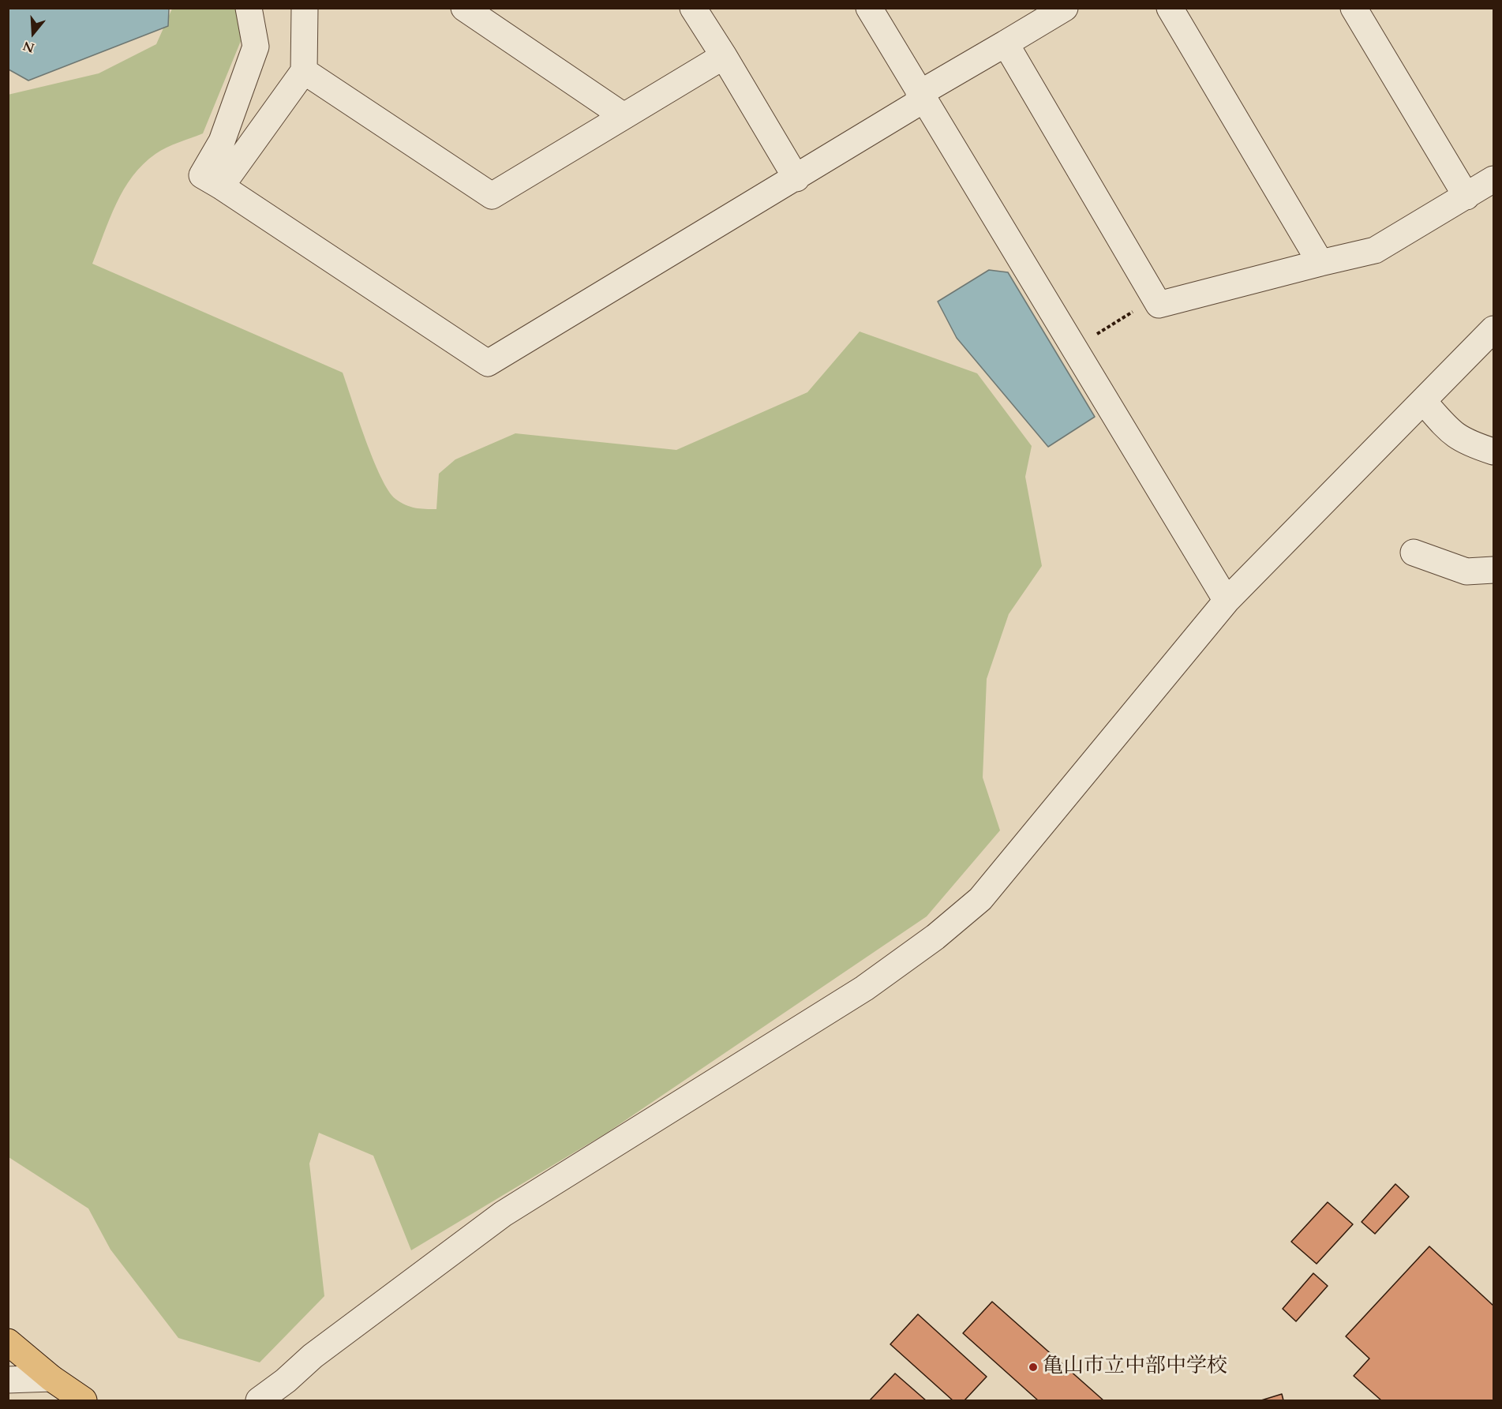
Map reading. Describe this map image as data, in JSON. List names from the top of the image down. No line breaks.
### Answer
{"places":["亀山市立中部中学校"],"north":"bottom"}
